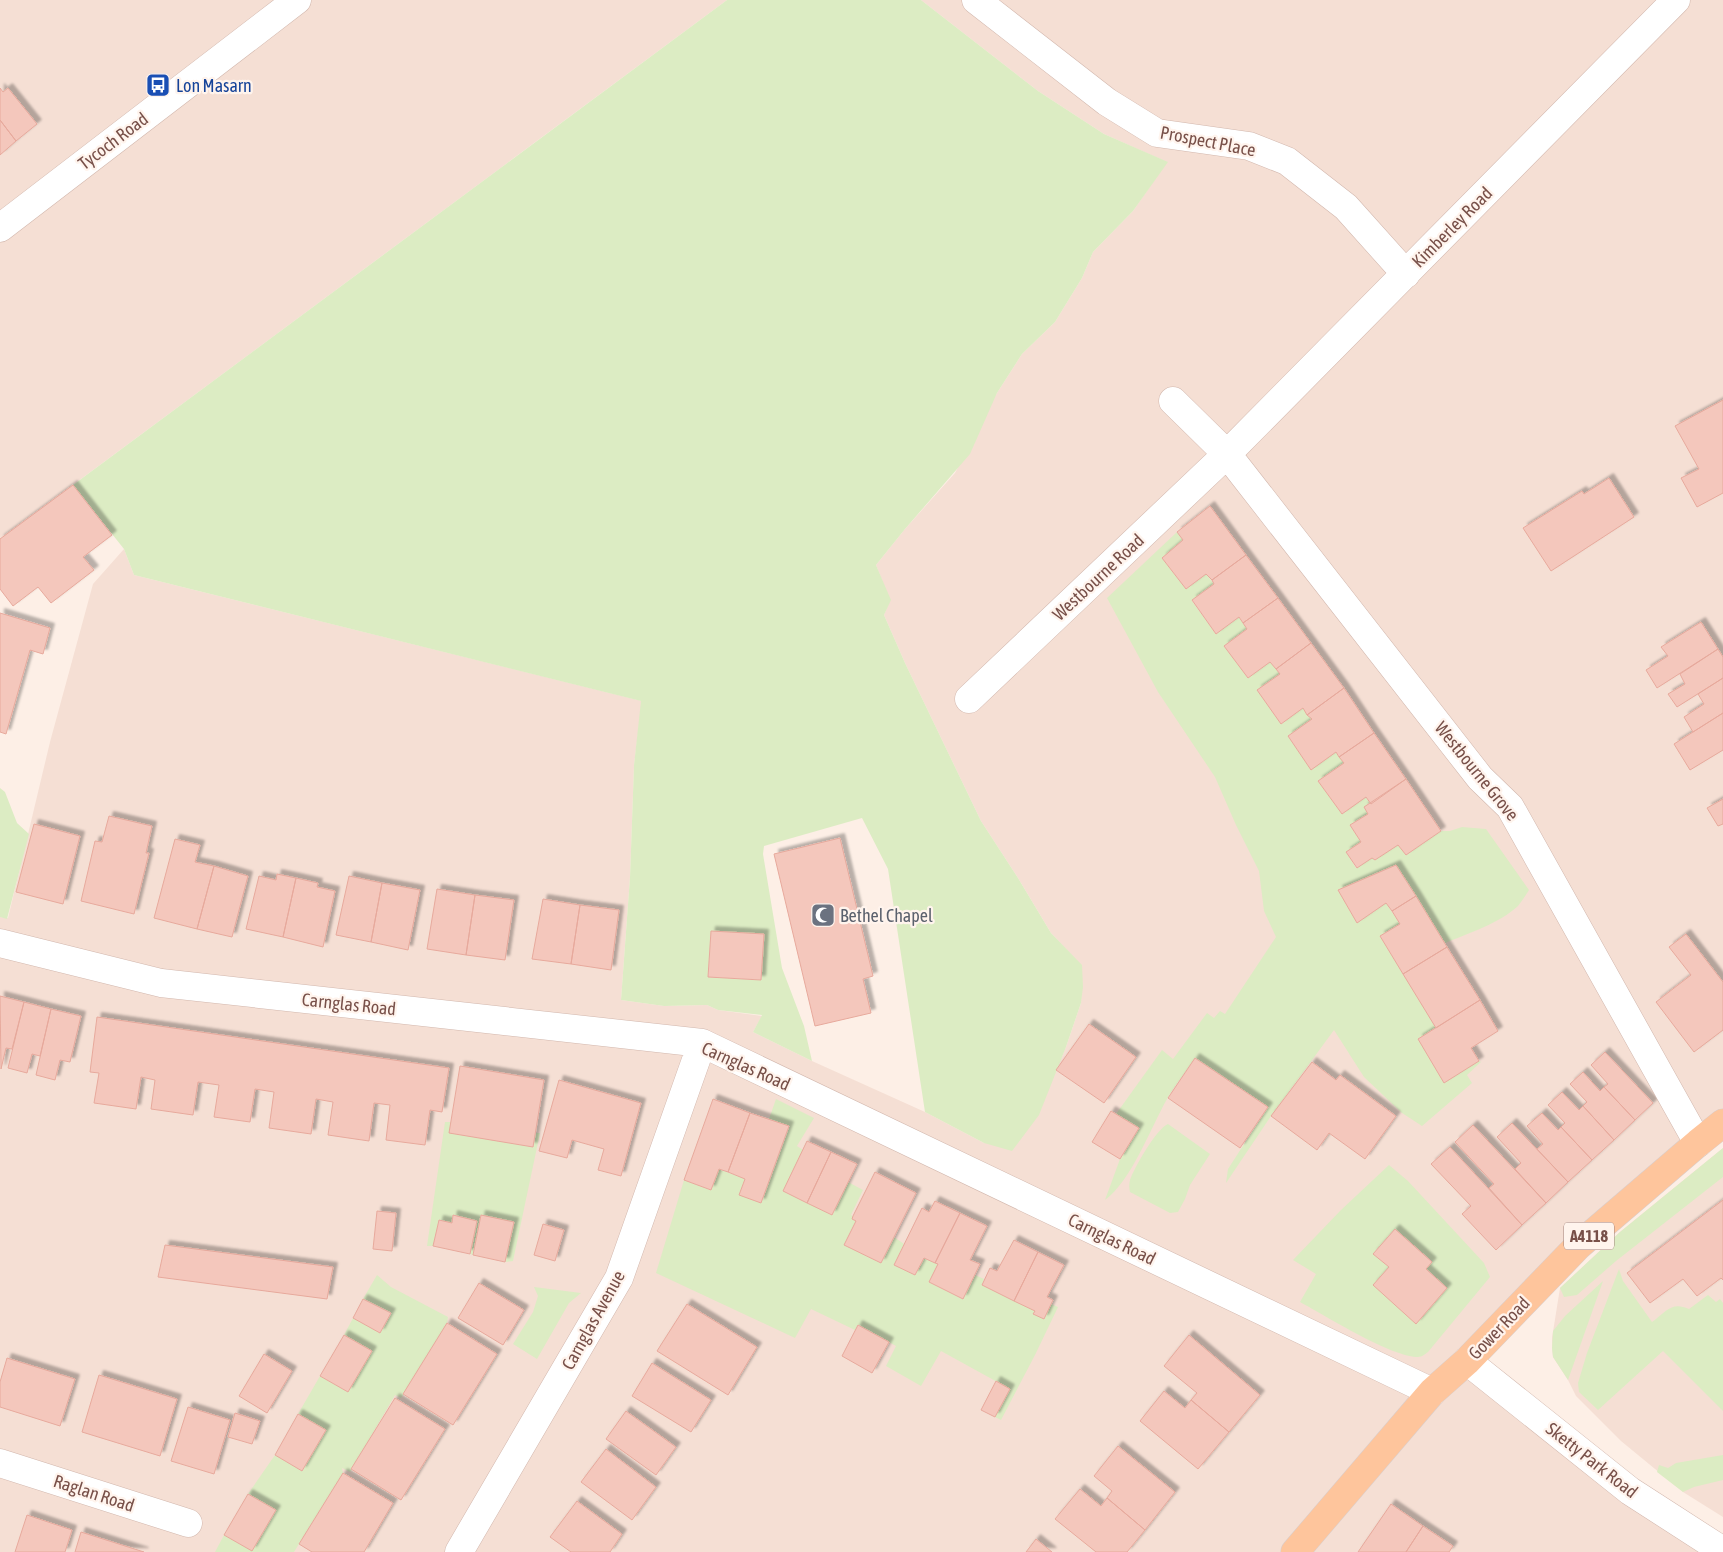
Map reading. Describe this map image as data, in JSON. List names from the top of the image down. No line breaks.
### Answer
{"streets":{"main road":["A4118","Gower Road"],"street":["Tycoch Road","Prospect Place","Kimberley Road","Westbourne Road","Westbourne Grove","Carnglas Road","Carnglas Avenue","Sketty Park Road","Raglan Road"]},"crossings":[["Prospect Place","Kimberley Road"],["Kimberley Road","Westbourne Road"],["Kimberley Road","Westbourne Grove"],["Westbourne Road","Westbourne Grove"],["Westbourne Grove","Gower Road"],["Carnglas Road","Carnglas Avenue"],["Carnglas Road","Gower Road"],["Gower Road","Sketty Park Road"]],"places":{"bus stop":["Lon Masarn"],"mosque":["Bethel Chapel"]}}
